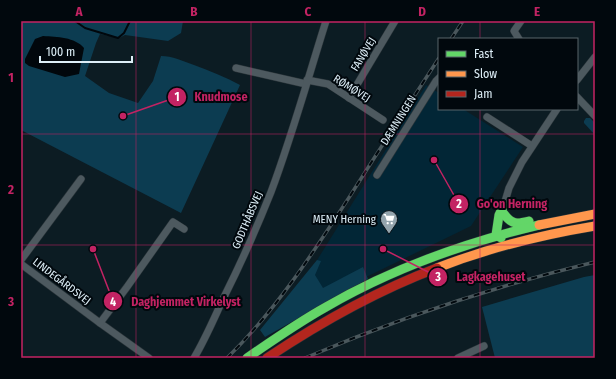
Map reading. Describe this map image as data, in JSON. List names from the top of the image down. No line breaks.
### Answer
{"streets":{"street":["FANØVEJ","RØMØVEJ","DÆMNINGEN","GODTHÅBSVEJ","LINDEGÅRDSVEJ"]},"crossings":[["FANØVEJ","RØMØVEJ"],["RØMØVEJ","GODTHÅBSVEJ"]],"places":{"other":["Knudmose","Go'on Herning","Daghjemmet Virkelyst","Lagkagehuset"],"supermarket":["MENY Herning"]},"legend":["Fast","Slow","Jam"],"scale_bar":"100 m","grid":{"columns":["A","B","C","D","E"],"rows":["1","2","3"]}}
